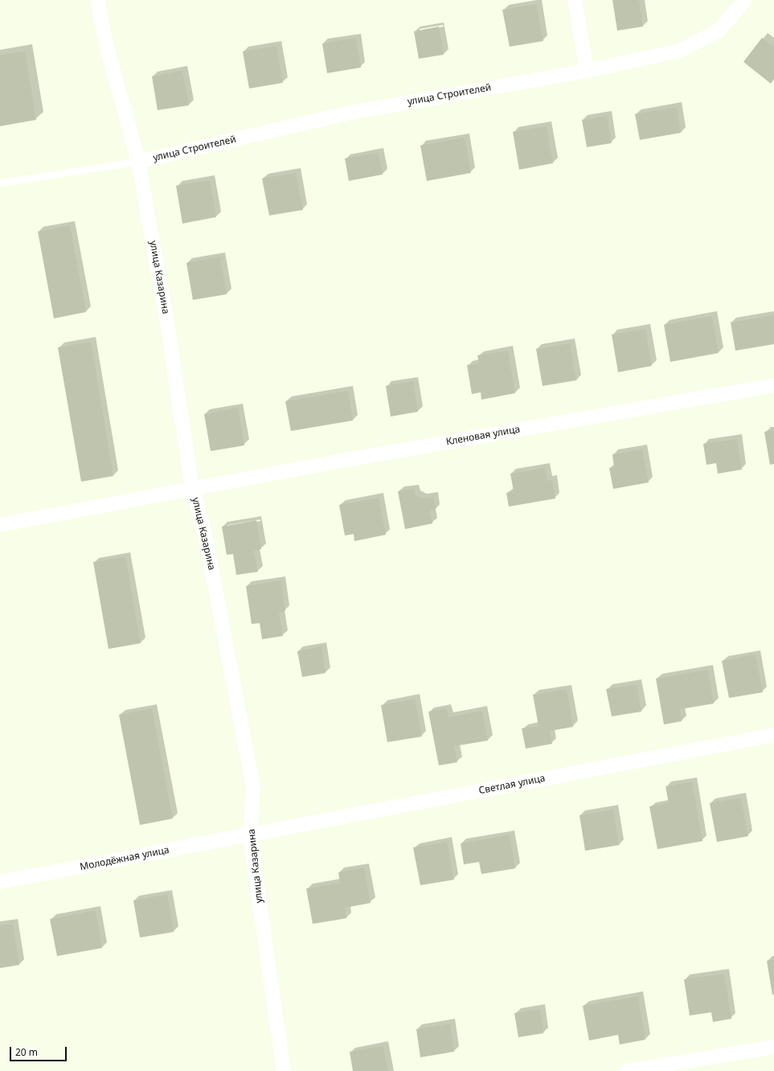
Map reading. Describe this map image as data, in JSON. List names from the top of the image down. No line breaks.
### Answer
{"streets":{"street":["улица Строителей","улица Казарина","Кленовая улица","Светлая улица","Молодёжная улица"]},"crossings":[["улица Строителей","улица Казарина"],["улица Казарина","Кленовая улица"],["улица Казарина","Светлая улица"],["улица Казарина","Молодёжная улица"],["Светлая улица","Молодёжная улица"]],"scale_bar":"20 m"}
